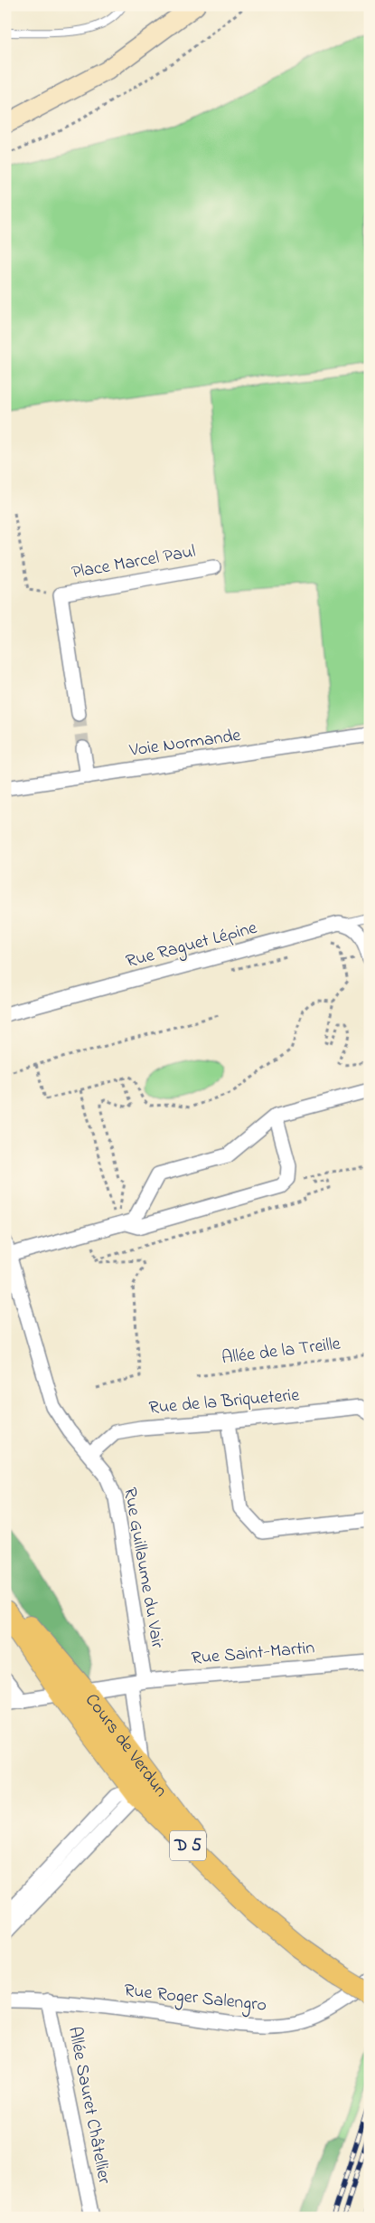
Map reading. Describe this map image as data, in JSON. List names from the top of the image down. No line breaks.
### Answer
{"streets":{"main road":["Cours de Verdun","D 5"],"street":["Place Marcel Paul","Voie Normande","Rue Raguet Lépine","Rue de la Briqueterie","Rue Guillaume du Vair","Rue Saint-Martin","Rue Roger Salengro","Allée Sauret Châtellier"],"path":["Allée de la Treille"]},"crossings":[["Rue de la Briqueterie","Rue Guillaume du Vair"],["Rue Guillaume du Vair","Rue Saint-Martin"],["Rue Saint-Martin","Cours de Verdun"],["Rue Roger Salengro","Allée Sauret Châtellier"]]}
